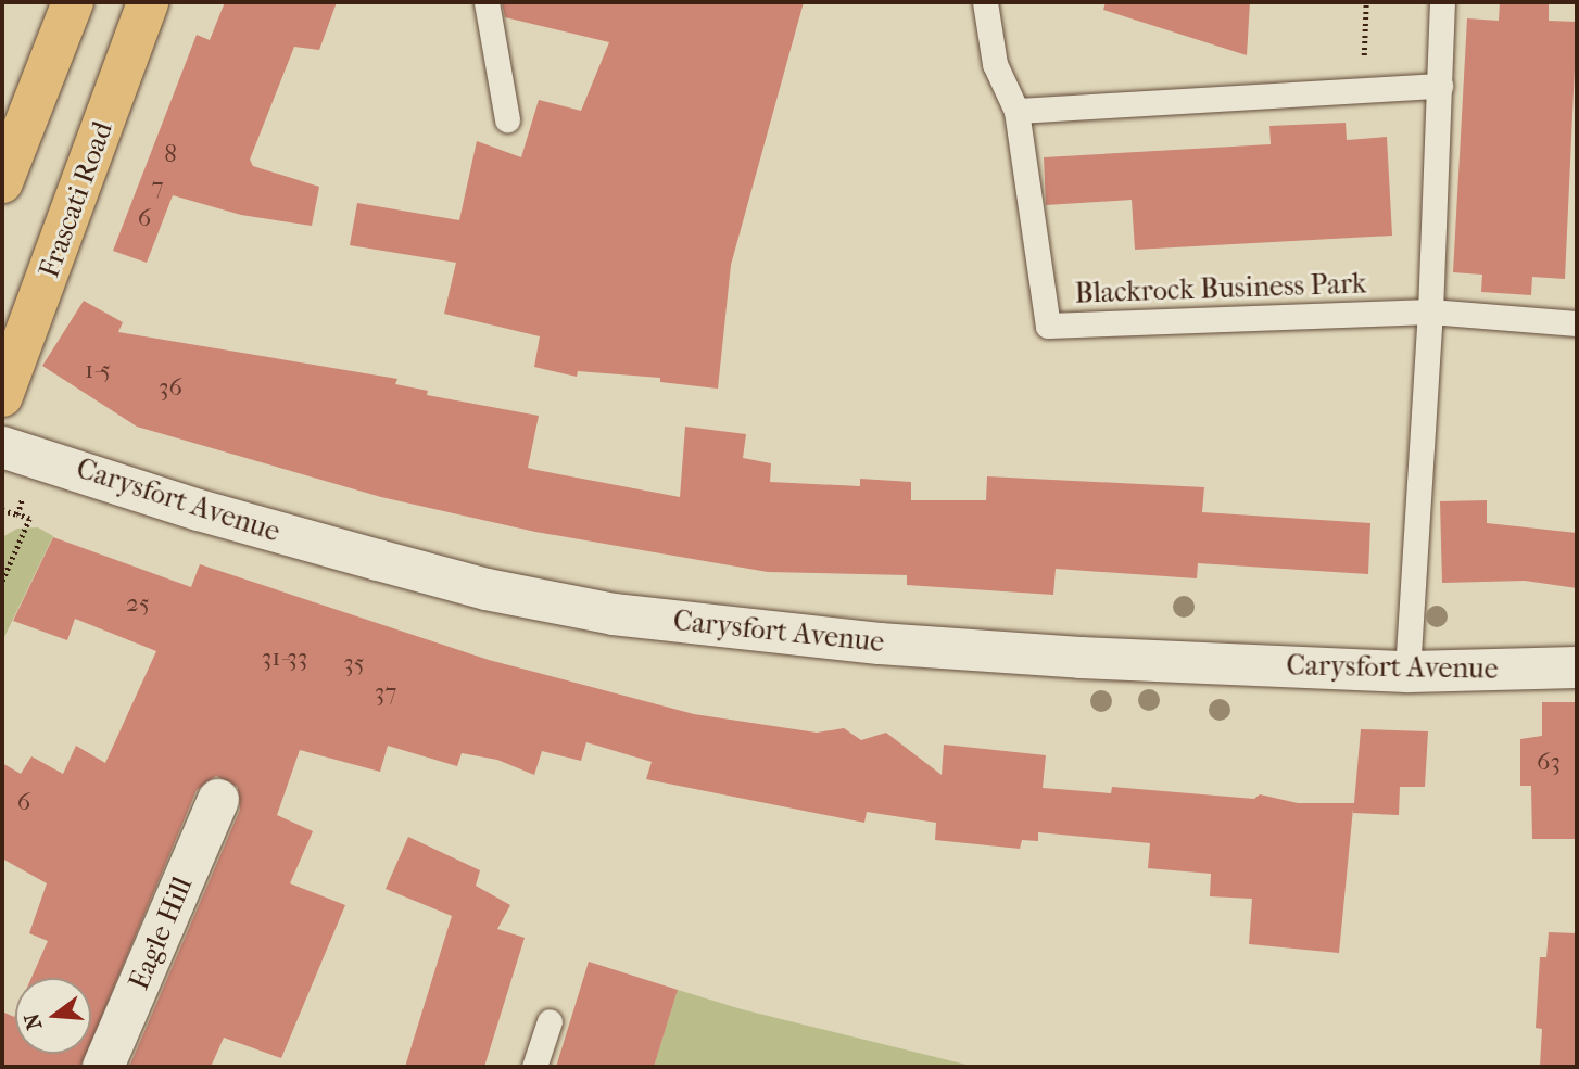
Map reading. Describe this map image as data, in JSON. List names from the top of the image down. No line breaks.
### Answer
{"streets":{"highway":["Frascati Road"],"main road":["Carysfort Avenue","Eagle Hill"],"lane":["Blackrock Business Park"]},"house_numbers":["8","7","6","1-5","36","25","31-33","35","37","63","6"],"north":"left"}
